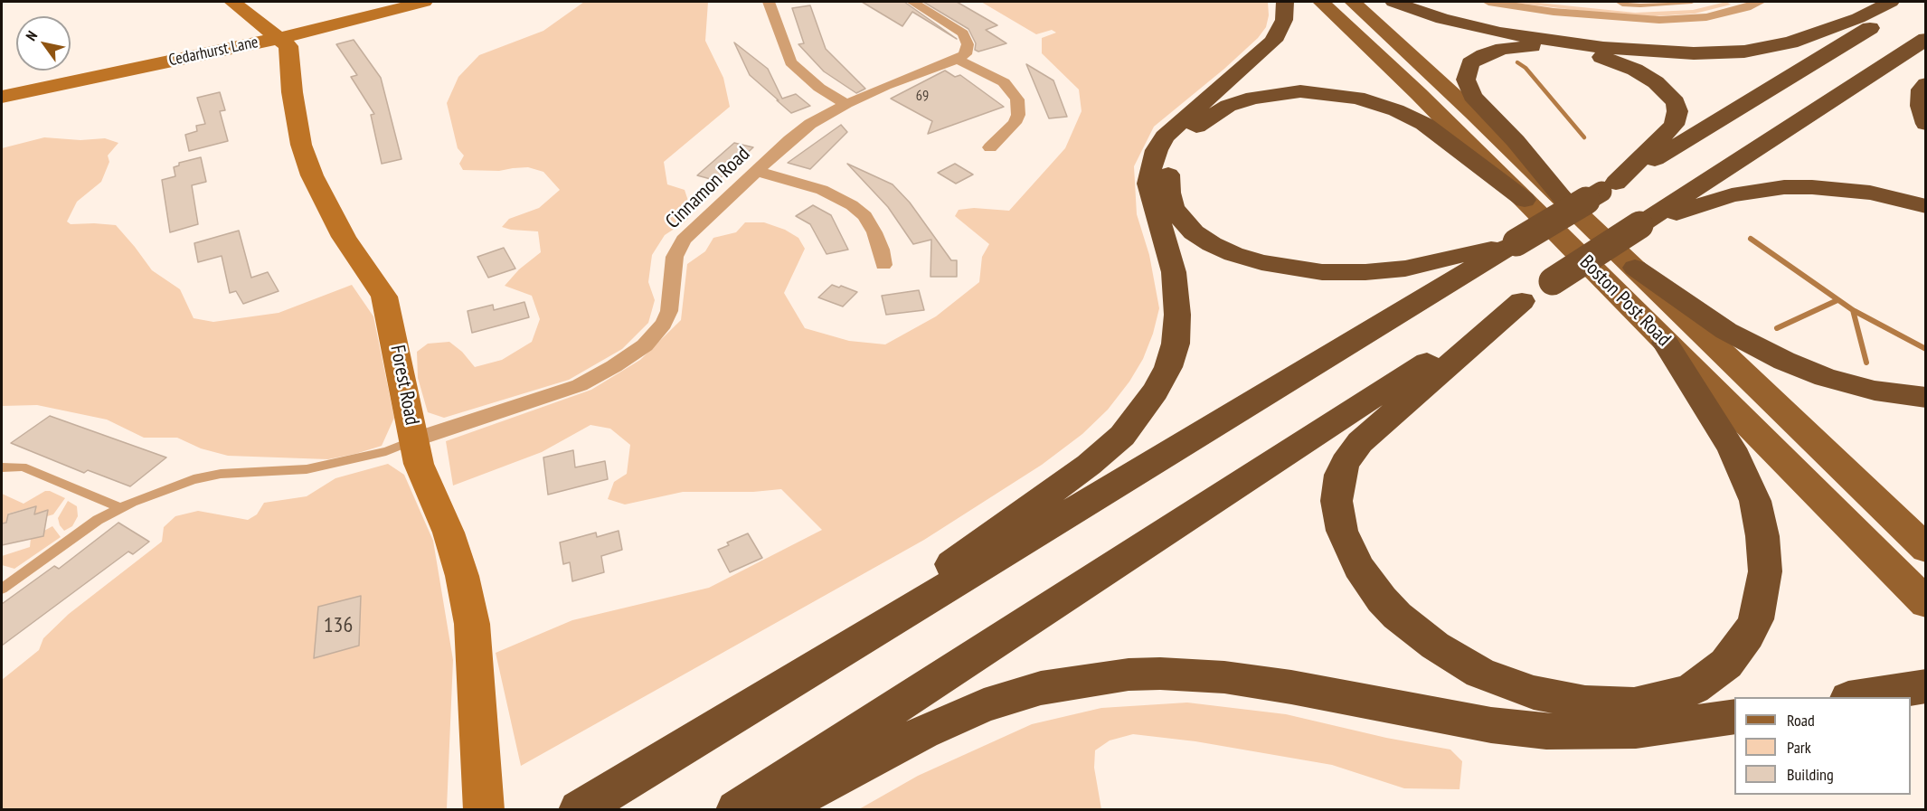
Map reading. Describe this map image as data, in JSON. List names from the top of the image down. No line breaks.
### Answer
{"streets":{"main road":["Cedarhurst Lane","Boston Post Road","Forest Road"],"street":["Cinnamon Road"]},"crossings":[["Cedarhurst Lane","Forest Road"],["Cinnamon Road","Forest Road"]],"house_numbers":["69","136"],"legend":["Road","Park","Building"],"north":"top left"}
